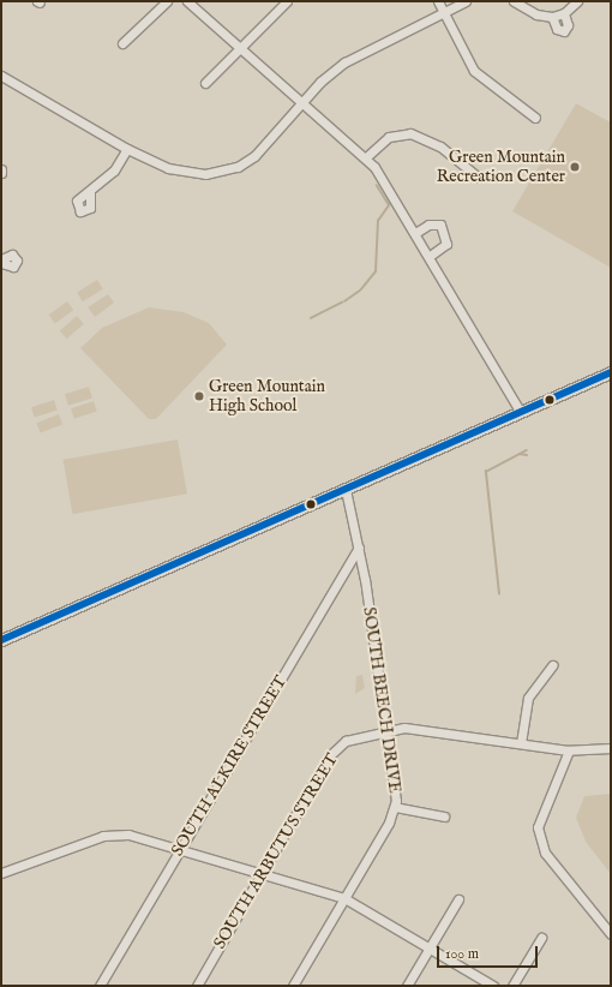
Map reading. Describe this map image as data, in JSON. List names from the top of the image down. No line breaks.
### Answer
{"streets":{"street":["SOUTH BEECH DRIVE","SOUTH ALKIRE STREET","SOUTH ARBUTUS STREET"]},"crossings":[["SOUTH BEECH DRIVE","SOUTH ALKIRE STREET"],["SOUTH BEECH DRIVE","SOUTH ARBUTUS STREET"]],"places":["Green Mountain Recreation Center","Green Mountain High School"],"scale_bar":"100 m"}
